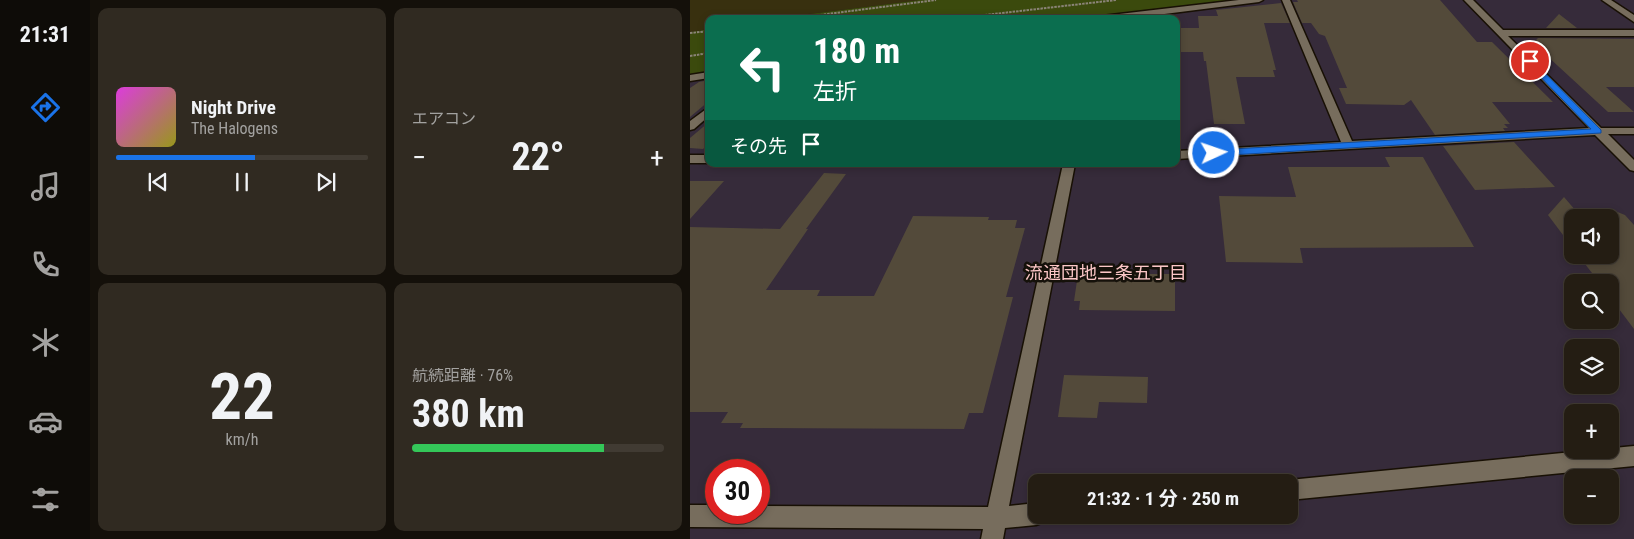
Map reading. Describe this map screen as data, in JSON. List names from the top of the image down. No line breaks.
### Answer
{"districts":["流通団地三条五丁目"],"page":{"tabs":"21:31","tile":["エアコン",["22","km/h"],["航続距離 · 76%","380 km"]],"turn":["180 m","左折"],"song":["Night Drive","The Halogens"],"then":"その先","heat":["−","22°","+"],"map_buttons":["+","−"],"limit":"30","trip":"21:32 · 1 分 · 250 m"}}
